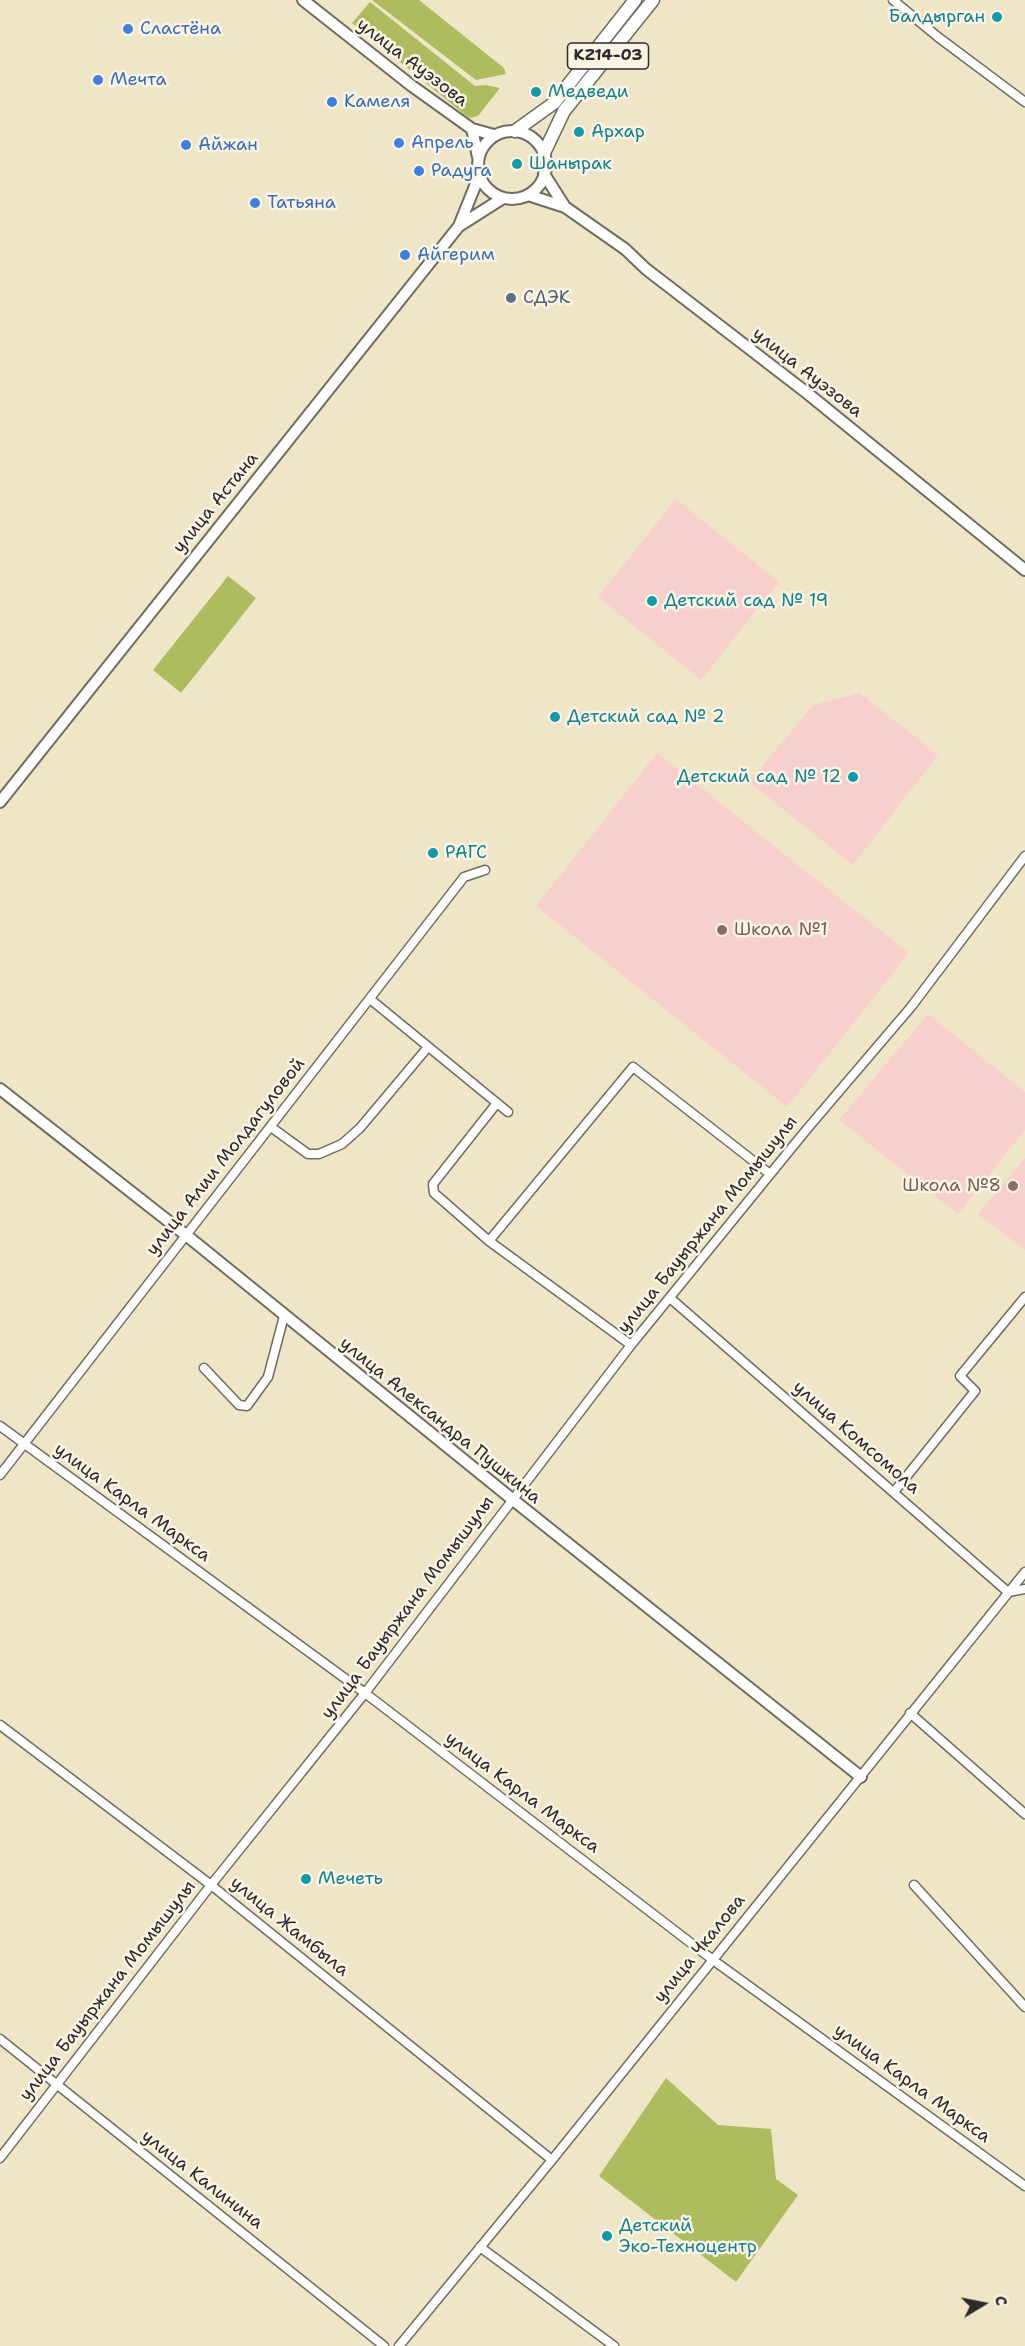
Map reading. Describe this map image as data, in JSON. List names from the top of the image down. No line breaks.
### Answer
{"streets":{"main road":["KZ14-03"],"street":["улица Ауэзова","улица Астана","улица Алии Молдагуловой","улица Бауыржана Момышулы","улица Александра Пушкина","улица Комсомола","улица Карла Маркса","улица Жамбыла","улица Чкалова","улица Калинина"]},"crossings":[["улица Алии Молдагуловой","улица Александра Пушкина"],["улица Алии Молдагуловой","улица Карла Маркса"],["улица Бауыржана Момышулы","улица Александра Пушкина"],["улица Бауыржана Момышулы","улица Комсомола"],["улица Бауыржана Момышулы","улица Карла Маркса"],["улица Бауыржана Момышулы","улица Жамбыла"],["улица Бауыржана Момышулы","улица Калинина"],["улица Александра Пушкина","улица Чкалова"],["улица Комсомола","улица Чкалова"],["улица Карла Маркса","улица Чкалова"],["улица Жамбыла","улица Чкалова"]],"places":["Балдырган","Сластёна","Мечта","Медведи","Камеля","Архар","Апрель","Айжан","Шанырак","Радуга","Татьяна","Айгерим","СДЭК","Детский сад № 19","Детский сад № 2","Детский сад № 12","РАГС","Школа №1","Школа №8","Мечеть","Детский Эко-Техноцентр"],"north":"right"}
